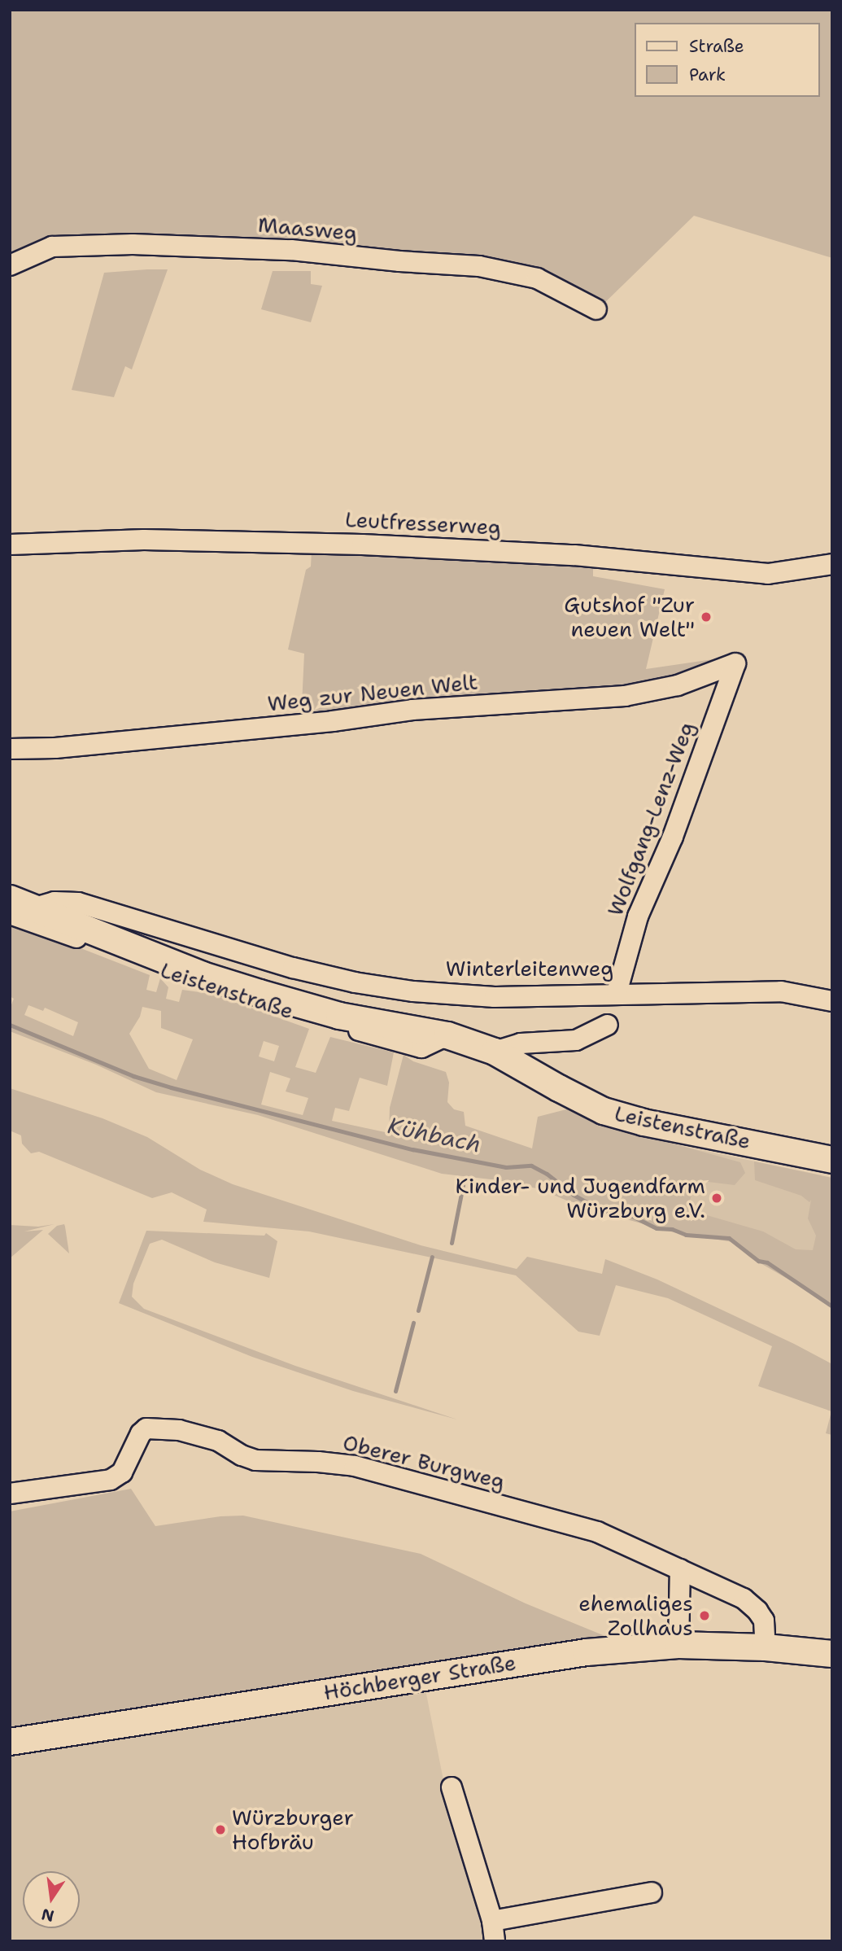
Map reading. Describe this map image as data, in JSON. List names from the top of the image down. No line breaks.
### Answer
{"streets":{"main road":["Leistenstraße","Höchberger Straße"],"street":["Maasweg","Leutfresserweg","Weg zur Neuen Welt","Wolfgang-Lenz-Weg","Winterleitenweg","Oberer Burgweg"]},"crossings":[["Weg zur Neuen Welt","Wolfgang-Lenz-Weg"],["Wolfgang-Lenz-Weg","Winterleitenweg"],["Winterleitenweg","Leistenstraße"],["Oberer Burgweg","Höchberger Straße"]],"water":["Kühbach"],"places":["Gutshof \"Zur neuen Welt\"","Kinder- und Jugendfarm Würzburg e.V.","ehemaliges Zollhaus","Würzburger Hofbräu"],"legend":["Straße","Park"],"north":"bottom"}
